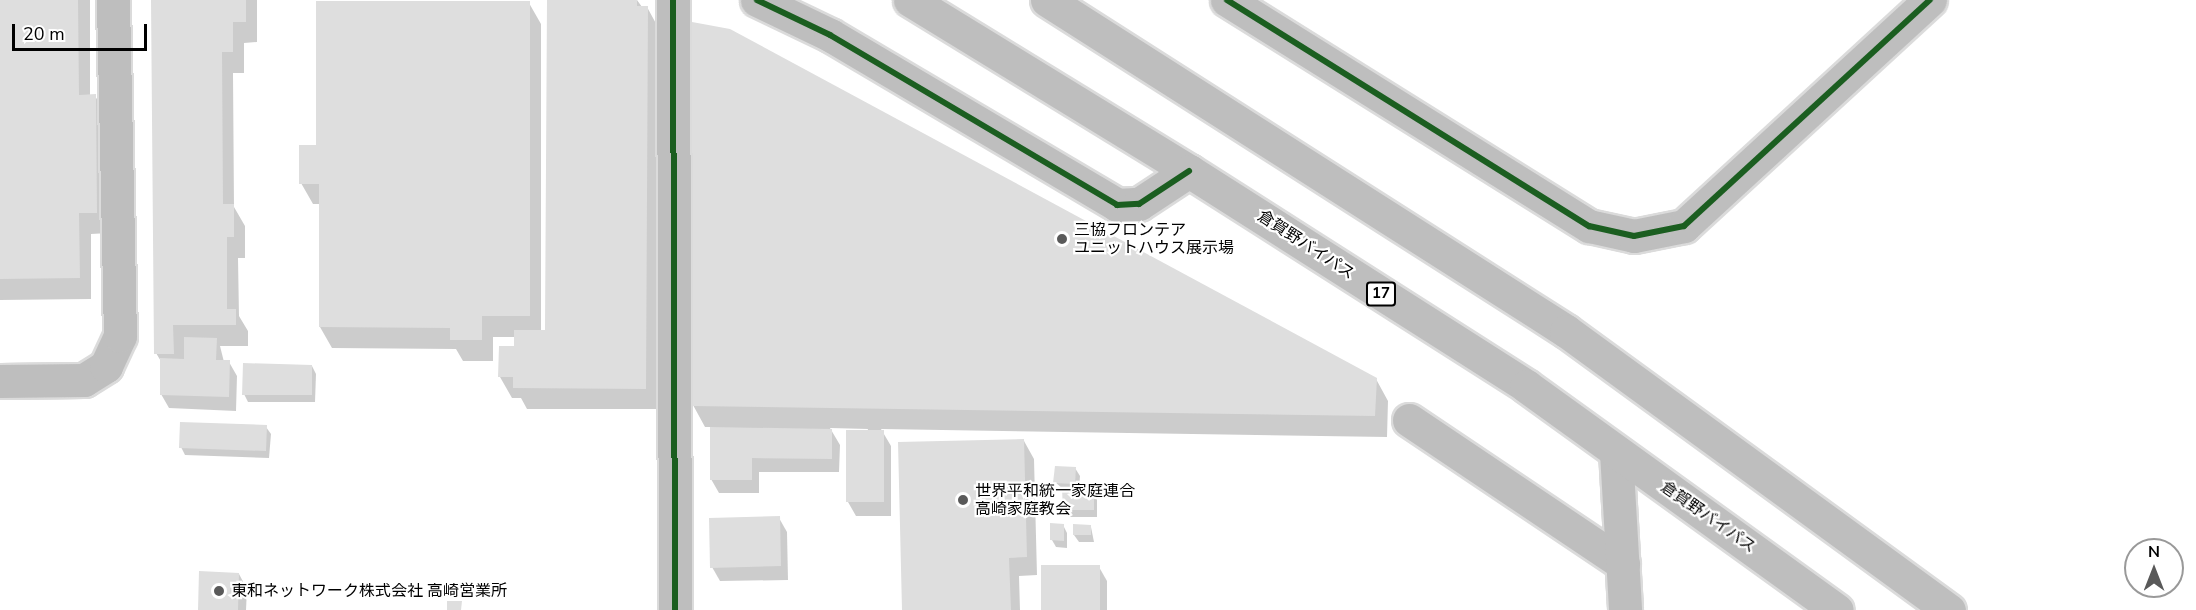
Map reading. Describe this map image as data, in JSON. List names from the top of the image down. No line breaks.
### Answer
{"streets":{"main road":["倉賀野バイパス","17"]},"places":["三協フロンテア ユニットハウス展示場","世界平和統一家庭連合 高崎家庭教会","東和ネットワーク株式会社 高崎営業所"],"scale_bar":"20 m","north":"top"}
